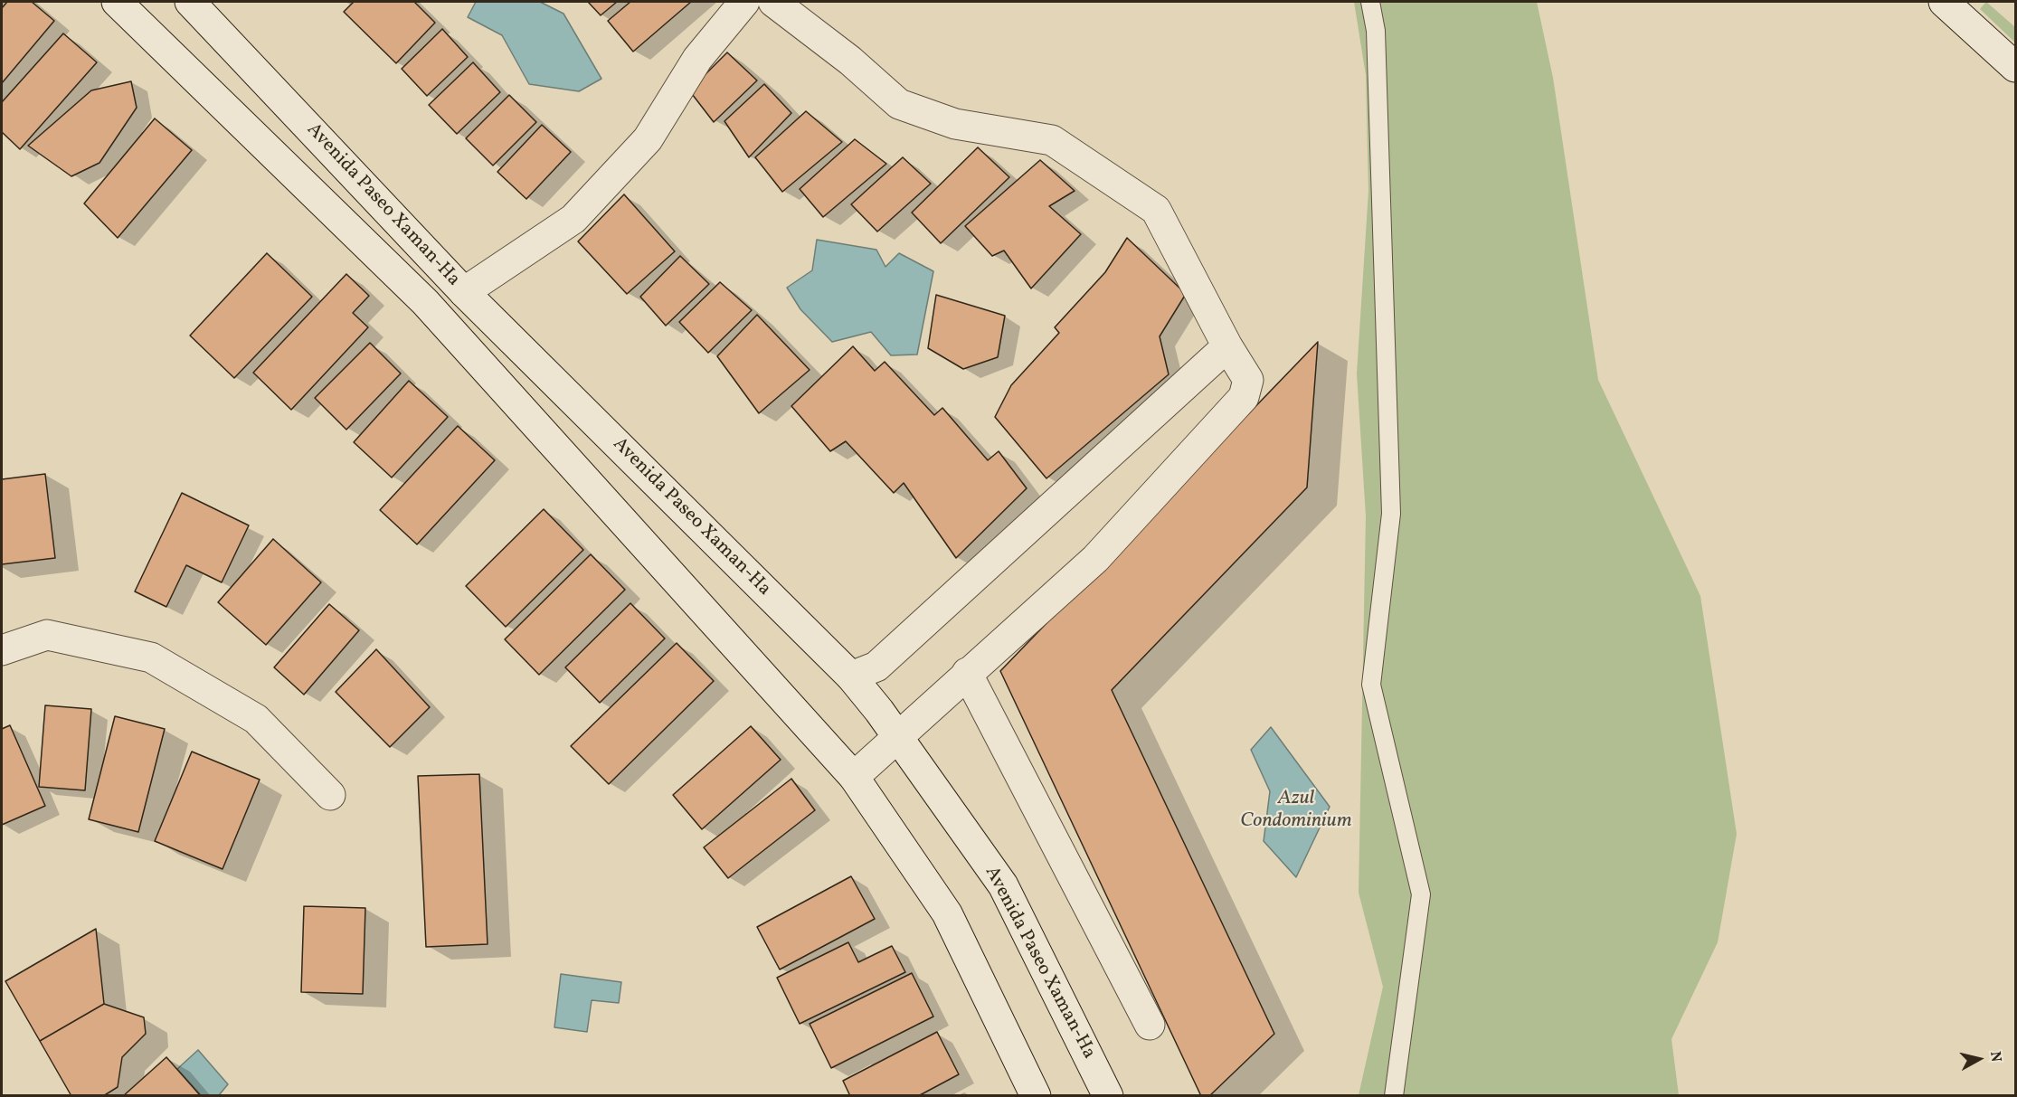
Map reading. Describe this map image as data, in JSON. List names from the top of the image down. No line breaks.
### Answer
{"streets":{"main road":["Avenida Paseo Xaman-Ha"]},"water":["Azul Condominium"],"north":"right"}
